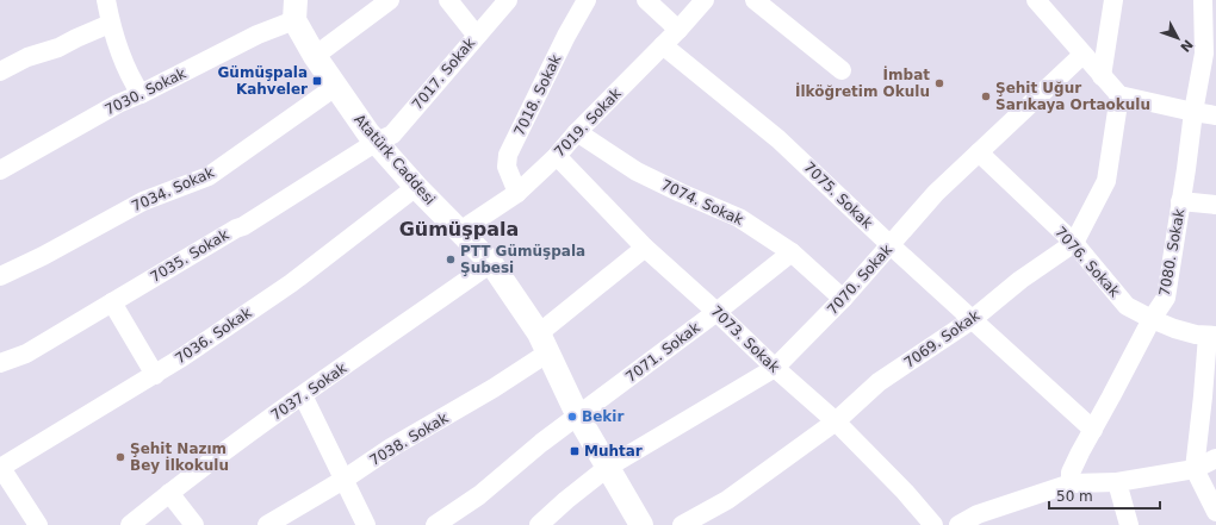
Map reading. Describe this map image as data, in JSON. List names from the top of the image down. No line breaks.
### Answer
{"streets":{"main road":["Atatürk Caddesi"],"street":["7017. Sokak","7030. Sokak","7018. Sokak","7019. Sokak","7034. Sokak","7075. Sokak","7074. Sokak","7080. Sokak","7035. Sokak","7076. Sokak","7070. Sokak","7036. Sokak","7073. Sokak","7069. Sokak","7071. Sokak","7037. Sokak","7038. Sokak"]},"crossings":[["7017. Sokak","Atatürk Caddesi"],["7017. Sokak","7035. Sokak"],["7030. Sokak","Atatürk Caddesi"],["7018. Sokak","7019. Sokak"],["7019. Sokak","Atatürk Caddesi"],["7019. Sokak","7075. Sokak"],["7019. Sokak","7074. Sokak"],["7019. Sokak","7073. Sokak"],["Atatürk Caddesi","7034. Sokak"],["Atatürk Caddesi","7035. Sokak"],["Atatürk Caddesi","7070. Sokak"],["Atatürk Caddesi","7036. Sokak"],["Atatürk Caddesi","7071. Sokak"],["Atatürk Caddesi","7037. Sokak"],["Atatürk Caddesi","7038. Sokak"],["7075. Sokak","7080. Sokak"],["7075. Sokak","7070. Sokak"],["7075. Sokak","7069. Sokak"],["7074. Sokak","7070. Sokak"],["7074. Sokak","7071. Sokak"],["7080. Sokak","7076. Sokak"],["7076. Sokak","7070. Sokak"],["7076. Sokak","7069. Sokak"],["7070. Sokak","7073. Sokak"],["7073. Sokak","7069. Sokak"],["7073. Sokak","7071. Sokak"],["7073. Sokak","7038. Sokak"]],"districts":["Gümüşpala"],"places":{"transit":["Gümüşpala Kahveler","Muhtar"],"other":["İmbat İlköğretim Okulu","Şehit Uğur Sarıkaya Ortaokulu","PTT Gümüşpala Şubesi","Bekir","Şehit Nazım Bey İlkokulu"]},"scale_bar":"50 m","north":"bottom right"}
